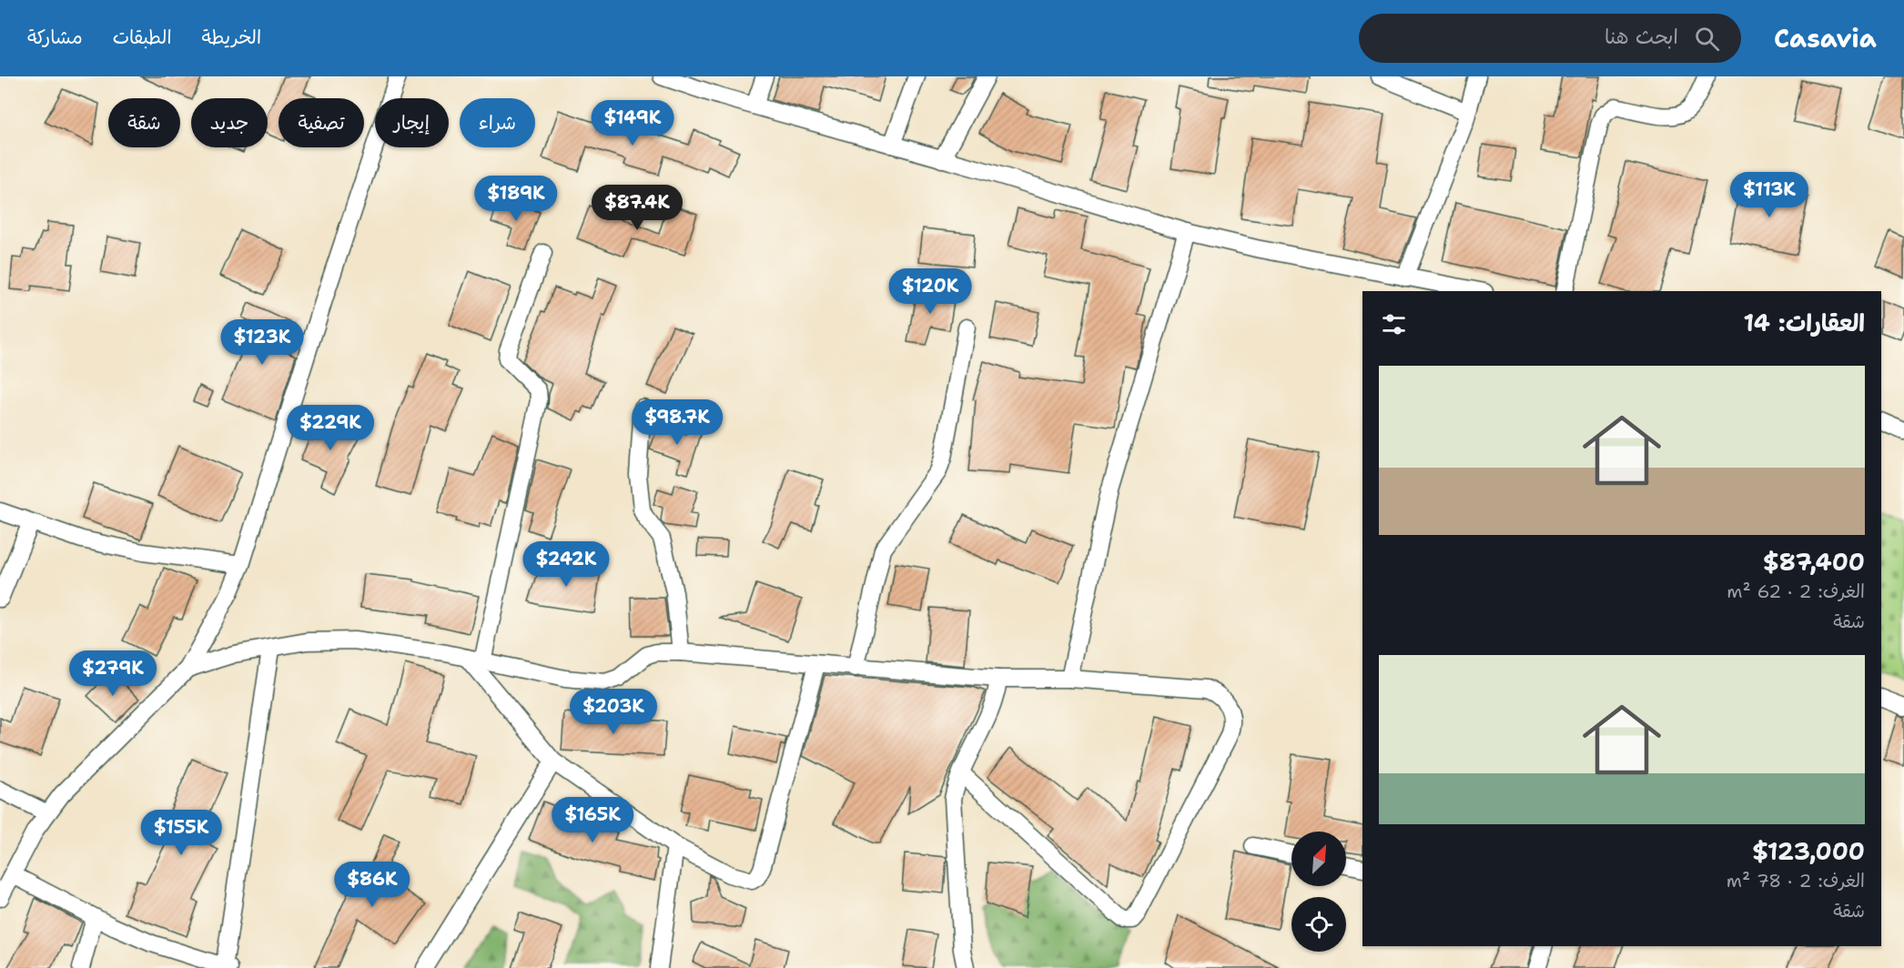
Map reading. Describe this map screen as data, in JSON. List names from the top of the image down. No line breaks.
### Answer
{"north":"top right","page":{"header":"Casavia","search":"ابحث هنا","nav":["الخريطة","الطبقات","مشاركة"],"chip":["شراء","إيجار","تصفية","جديد","شقة"],"price":["$149K","$113K","$189K","$87.4K","$120K","$123K","$98.7K","$229K","$242K","$279K","$203K","$165K","$155K","$86K"],"heading":"العقارات: 14","list":[{"name":"$87,400","note":"الغرف: 2 · 62 m² · شقة"},{"name":"$123,000","note":"الغرف: 2 · 78 m² · شقة"}]}}
